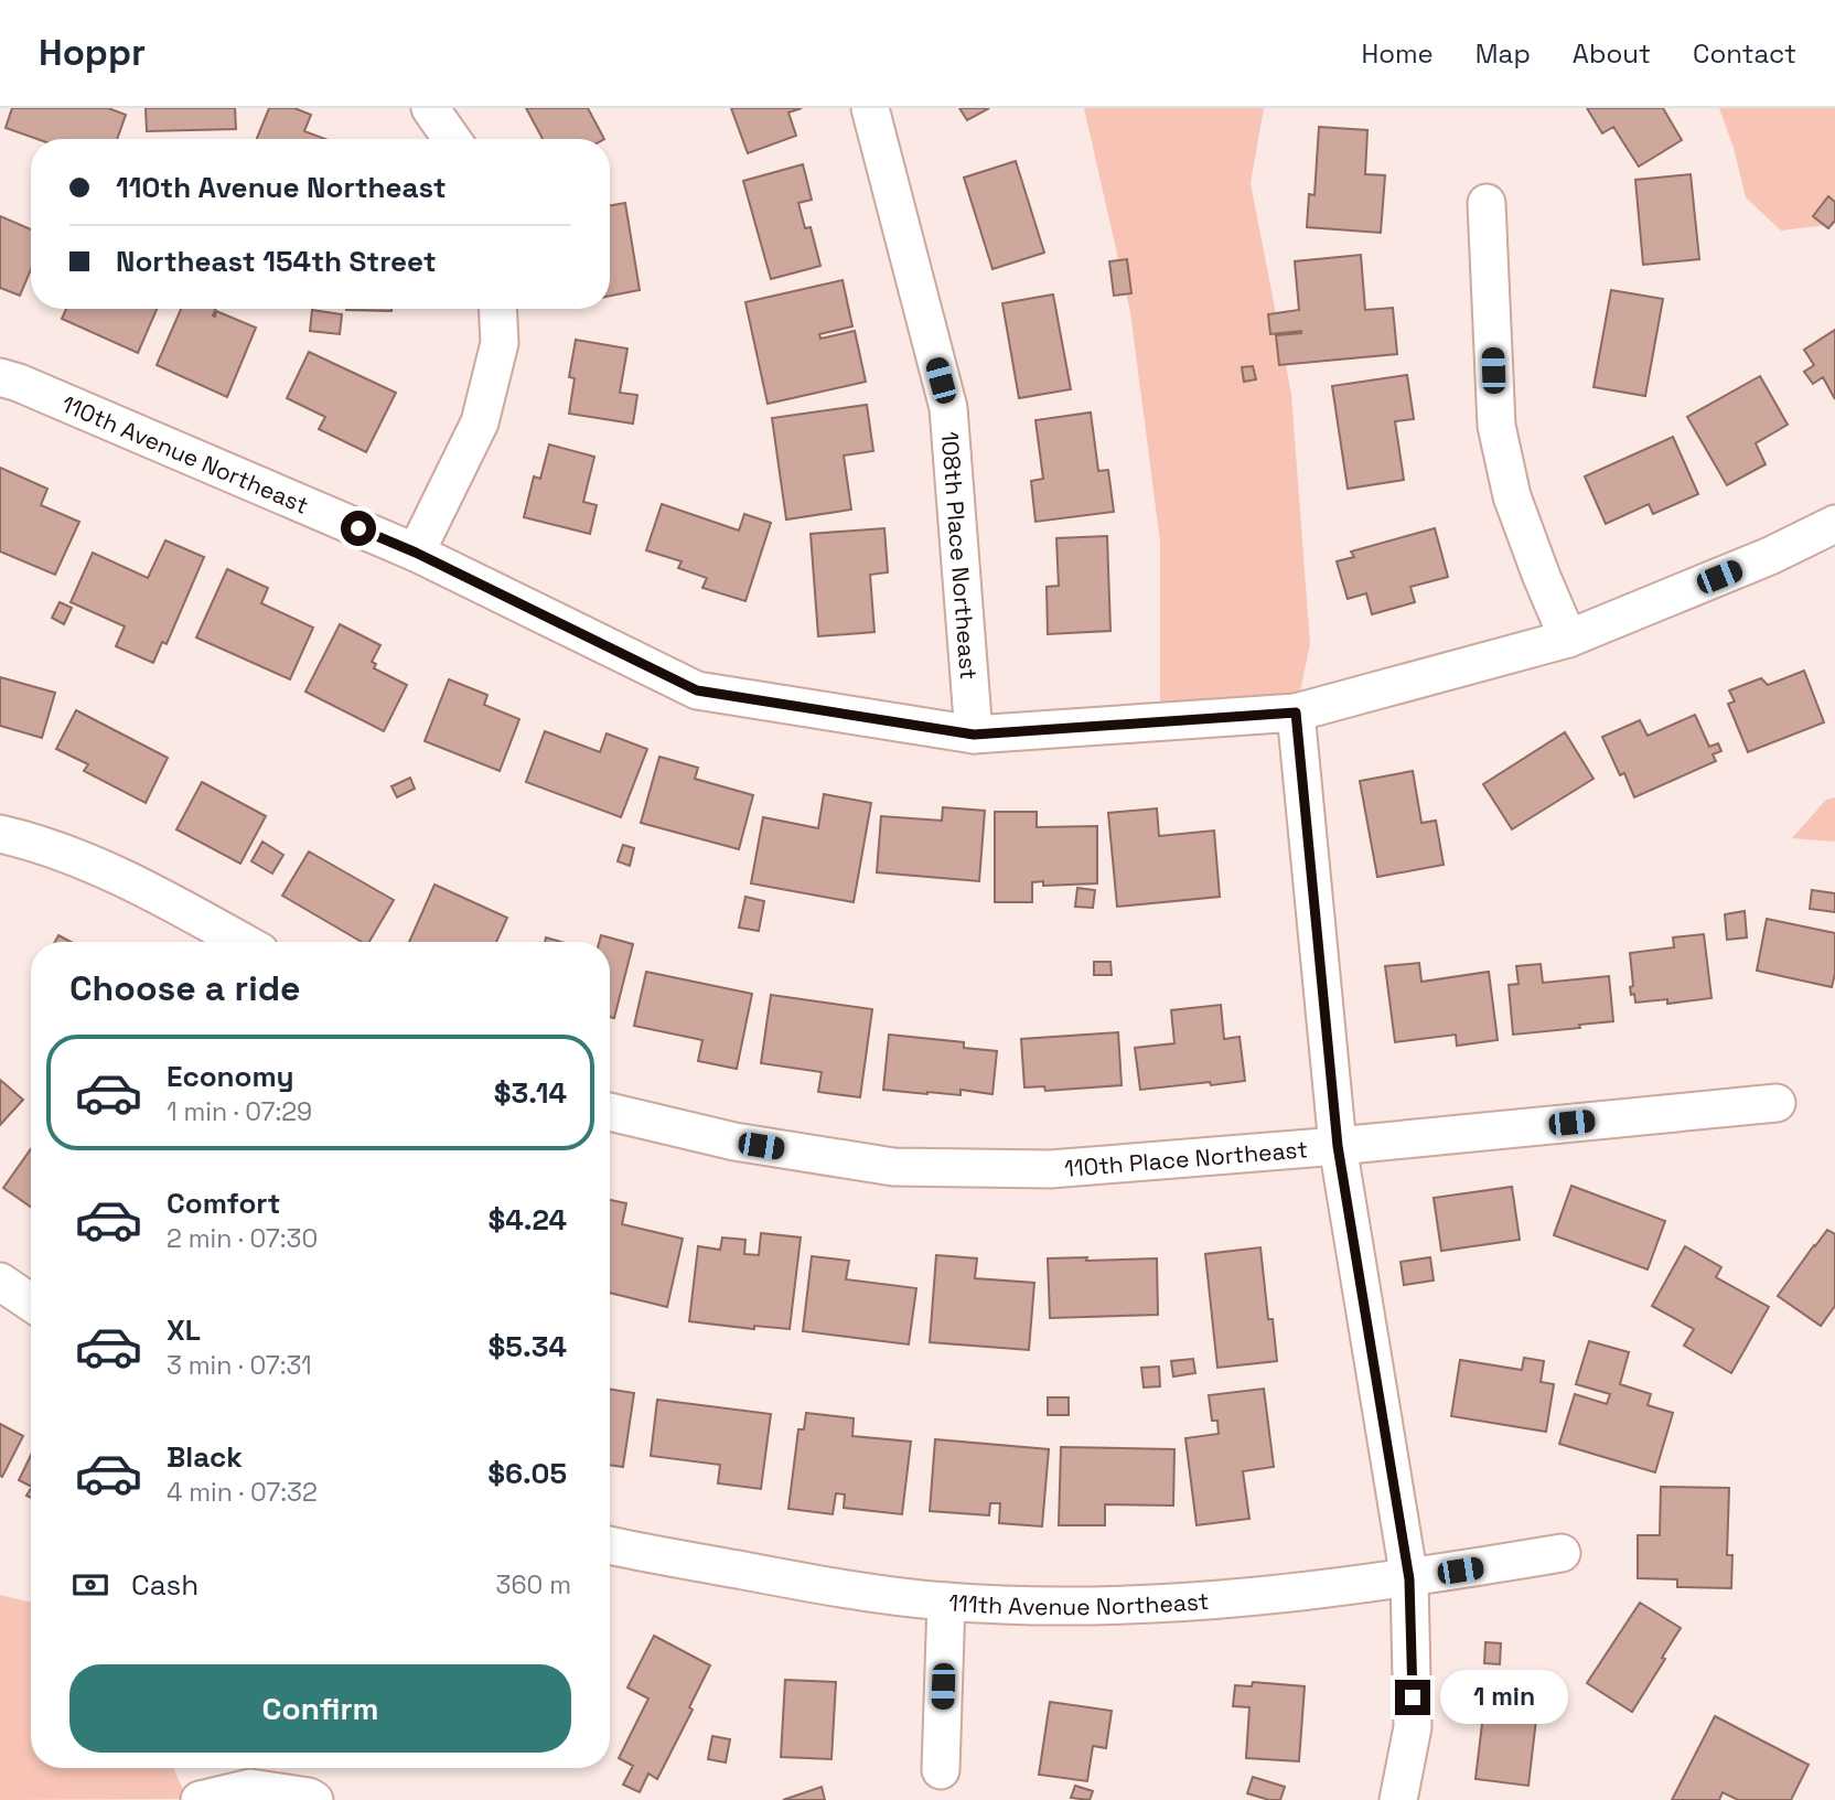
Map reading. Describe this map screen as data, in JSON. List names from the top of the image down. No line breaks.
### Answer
{"streets":{"street":["110th Avenue Northeast","108th Place Northeast","110th Place Northeast","111th Avenue Northeast"]},"crossings":[["110th Avenue Northeast","108th Place Northeast"]],"page":{"header":"Hoppr","nav":["Home","Map","About","Contact"],"banner":["110th Avenue Northeast","Northeast 154th Street"],"heading":"Choose a ride","list":[{"name":"Economy","note":"1 min · 07:29","value":"$3.14"},{"name":"Comfort","note":"2 min · 07:30","value":"$4.24"},{"name":"XL","note":"3 min · 07:31","value":"$5.34"},{"name":"Black","note":"4 min · 07:32","value":"$6.05"}],"pay":["Cash","360 m"],"buttons":"Confirm","bubble":"1 min"}}
